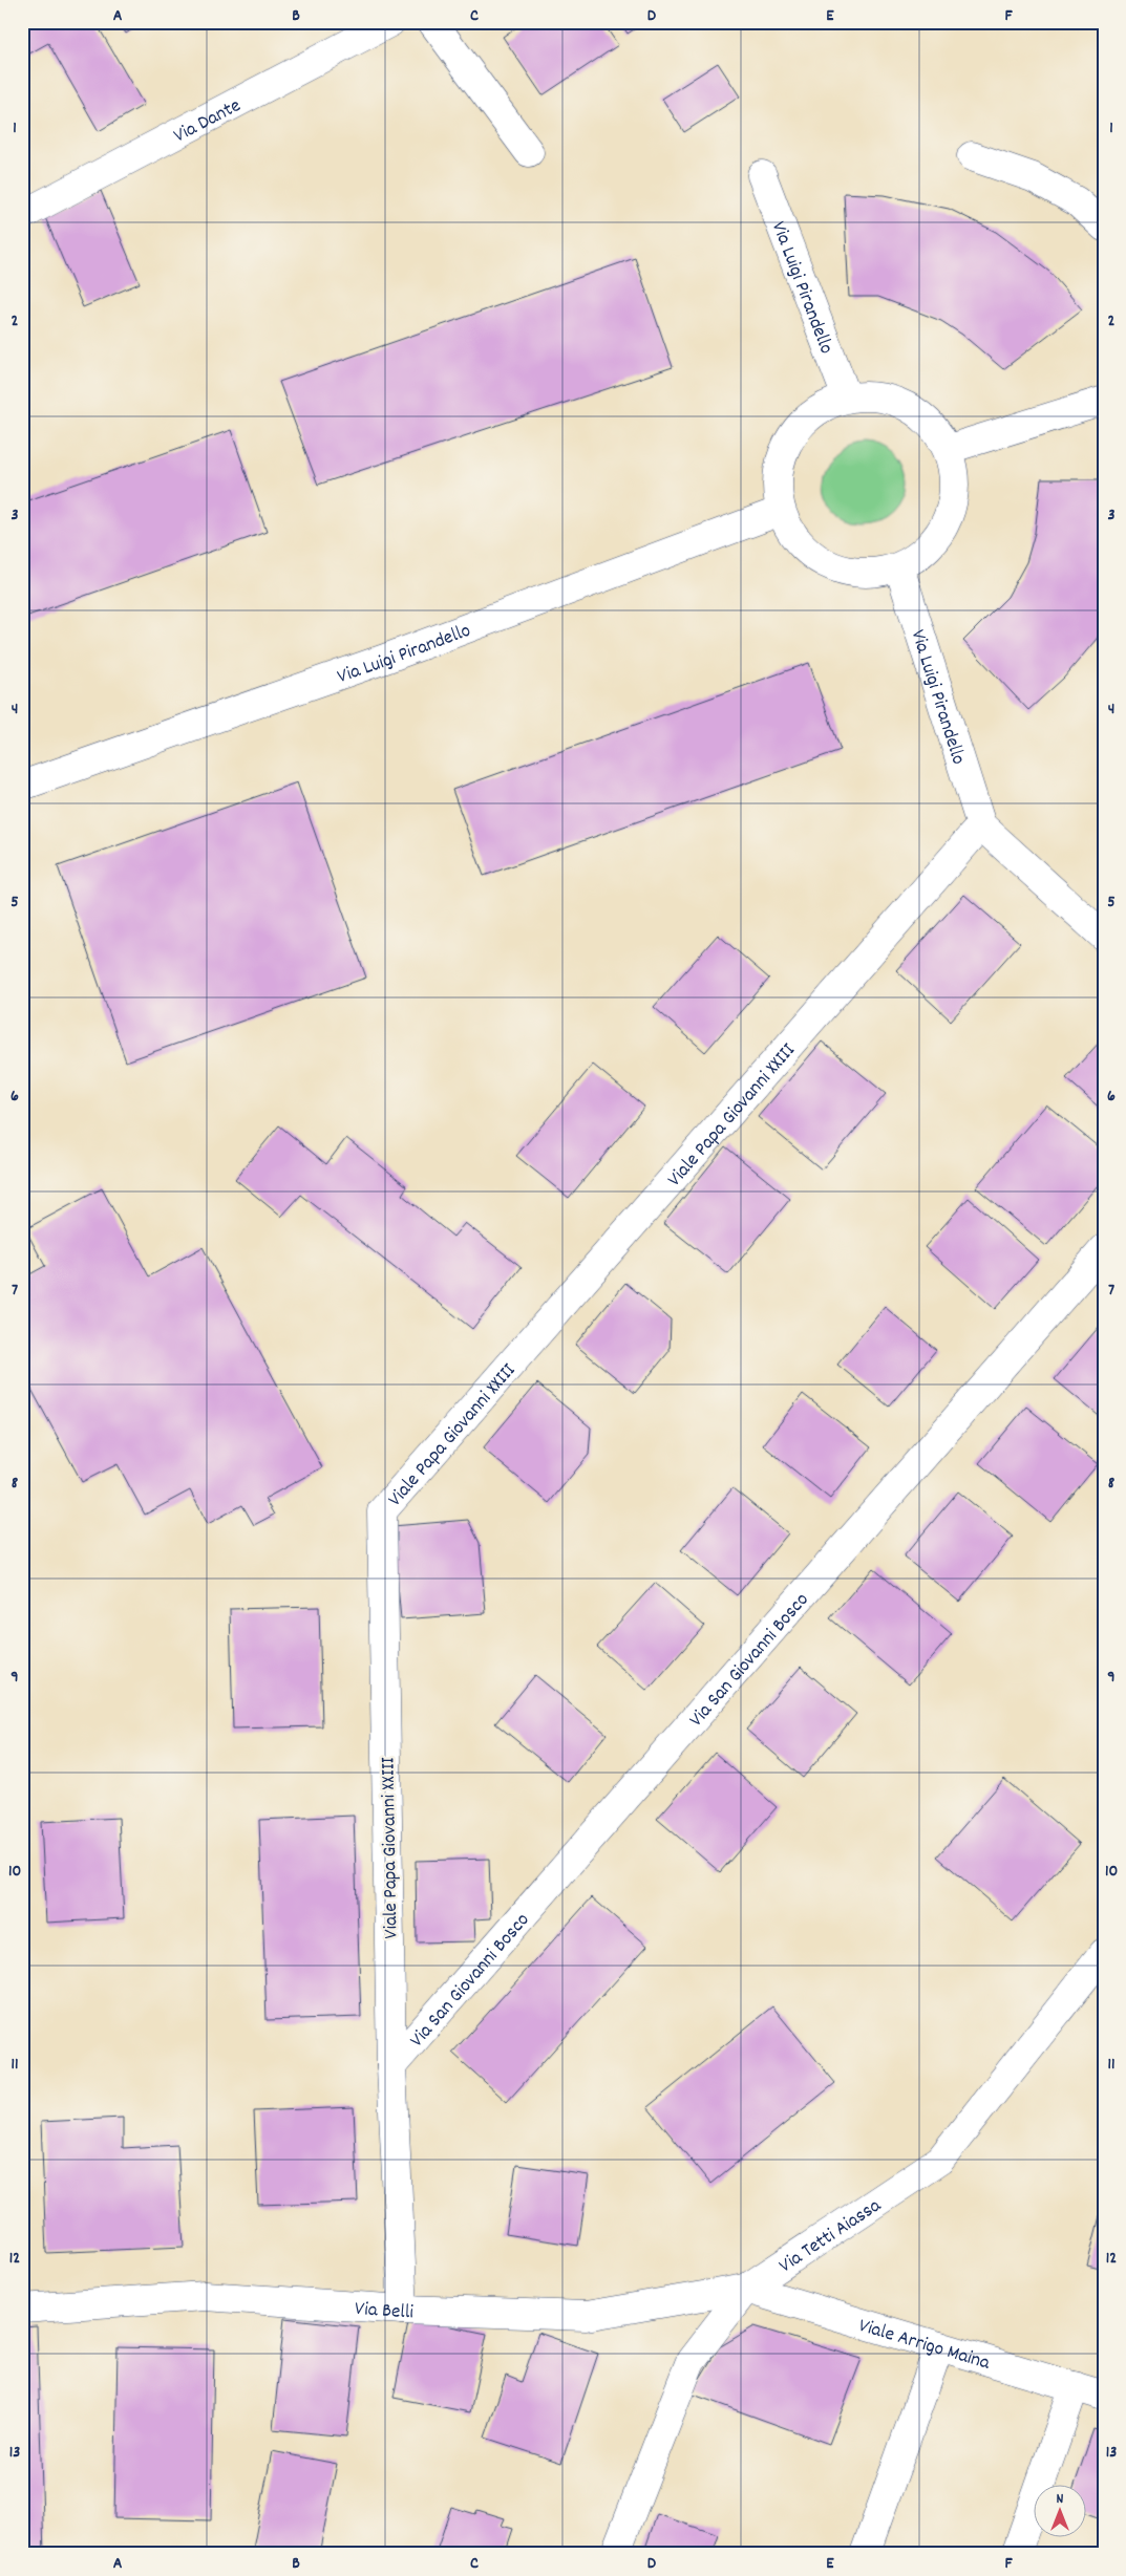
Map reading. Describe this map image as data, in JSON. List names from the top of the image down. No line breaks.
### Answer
{"streets":{"street":["Via Dante","Via Luigi Pirandello","Viale Papa Giovanni XXIII","Via San Giovanni Bosco","Via Tetti Aiassa","Via Belli","Viale Arrigo Maina"]},"crossings":[["Via Luigi Pirandello","Viale Papa Giovanni XXIII"],["Viale Papa Giovanni XXIII","Via San Giovanni Bosco"],["Viale Papa Giovanni XXIII","Via Belli"],["Via Tetti Aiassa","Via Belli"],["Via Tetti Aiassa","Viale Arrigo Maina"],["Via Belli","Viale Arrigo Maina"]],"north":"top","grid":{"columns":["A","B","C","D","E","F"],"rows":["1","2","3","4","5","6","7","8","9","10","11","12","13"]}}
